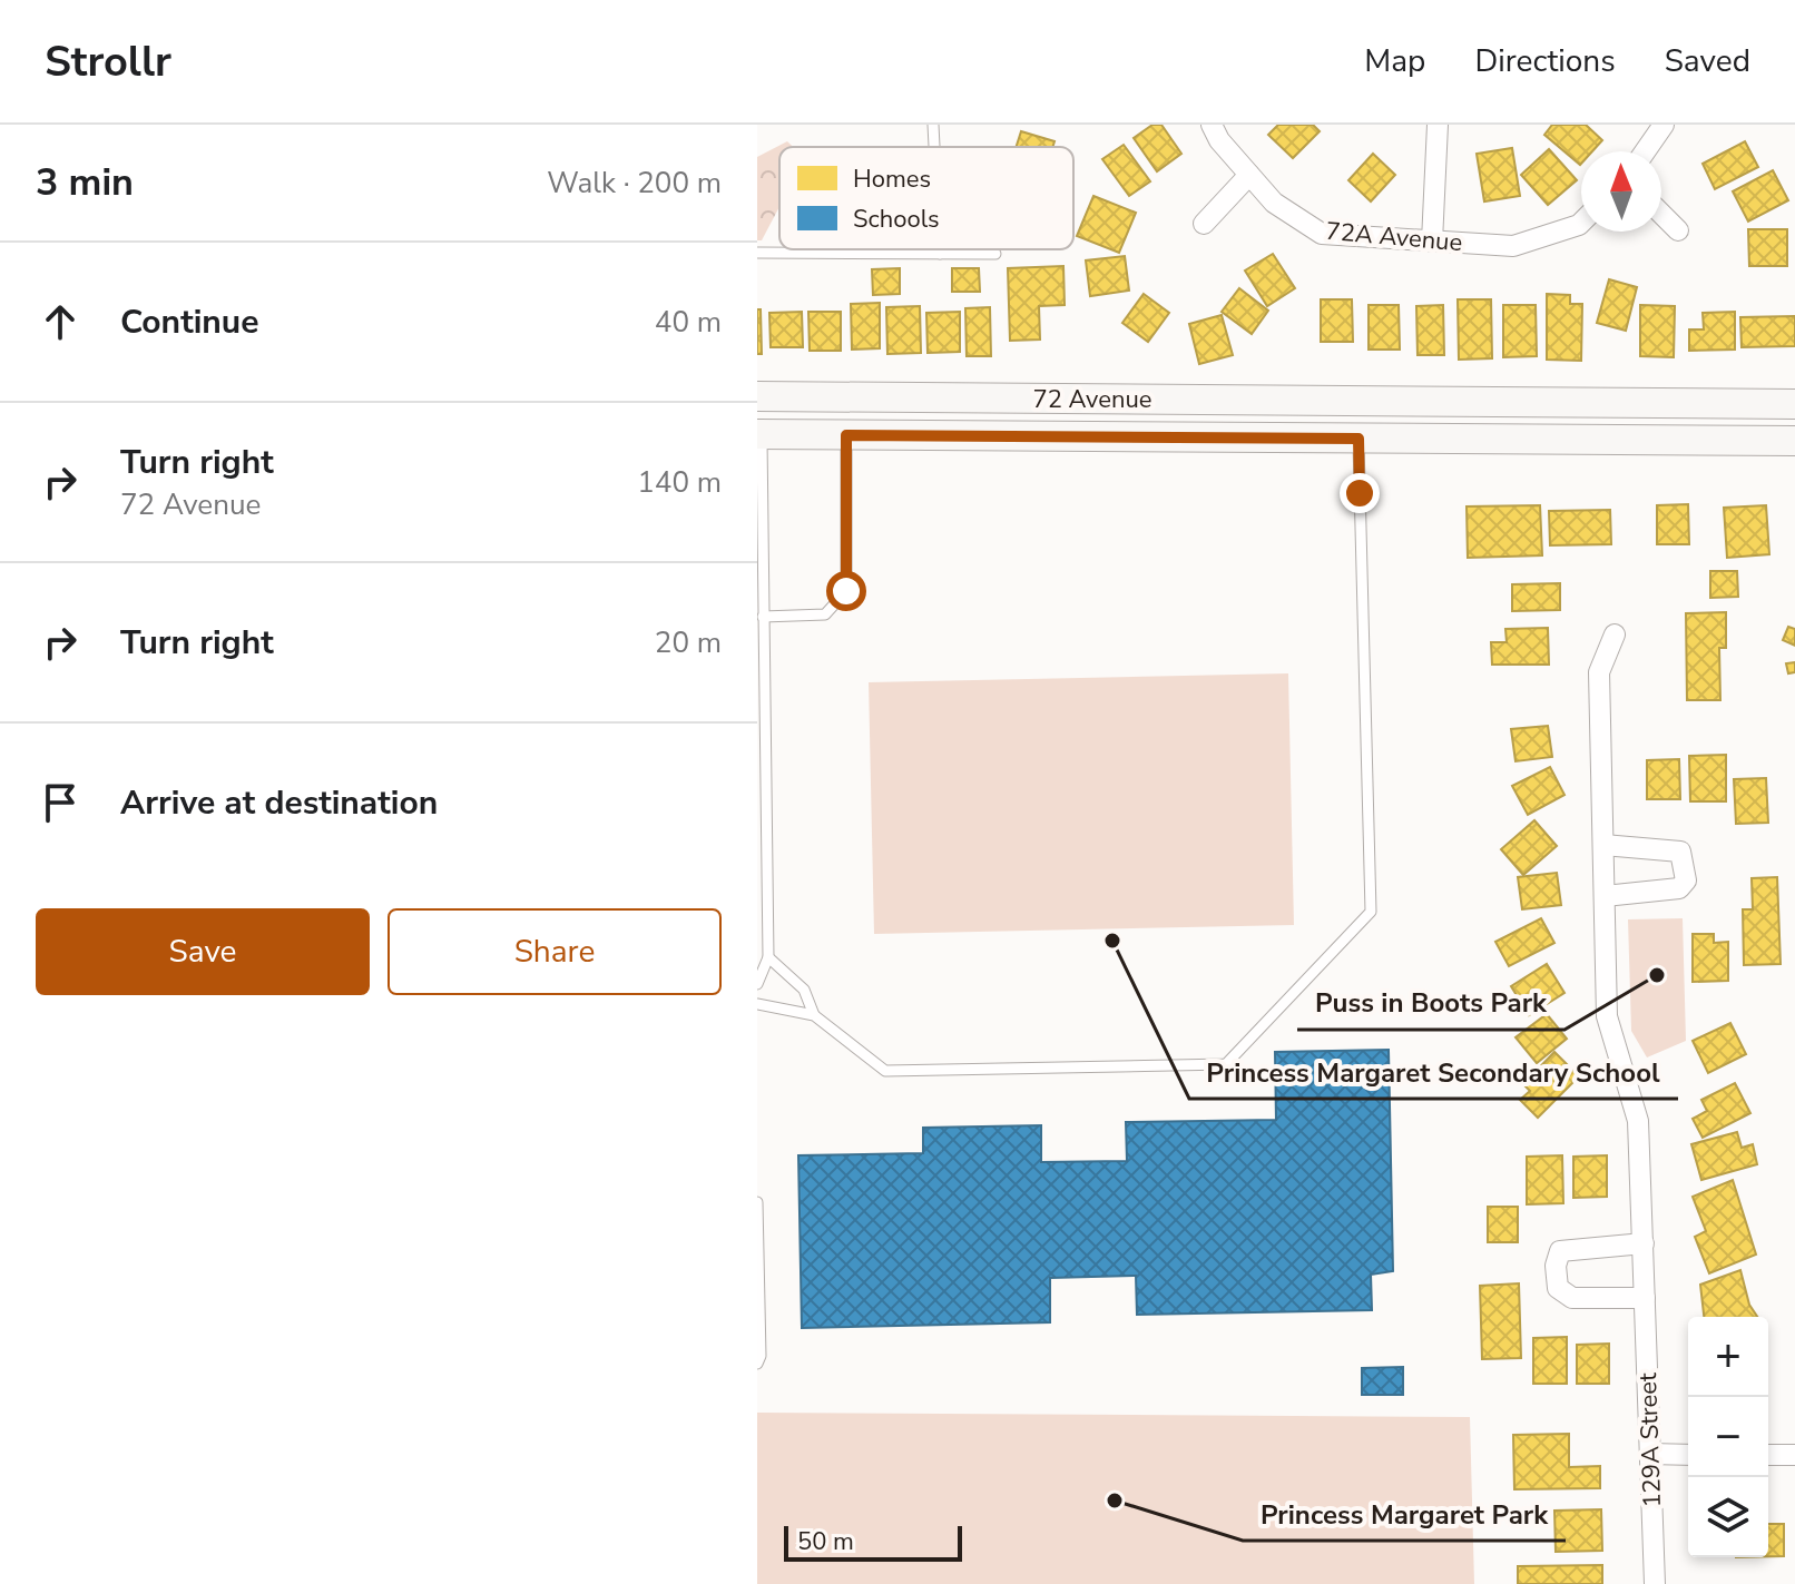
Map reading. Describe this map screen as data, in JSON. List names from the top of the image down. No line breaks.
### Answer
{"streets":{"main road":["72 Avenue"],"street":["72A Avenue","129A Street"]},"places":["Princess Margaret Secondary School","Puss in Boots Park","Princess Margaret Park"],"legend":["Homes","Schools"],"scale_bar":"50 m","north":"top","page":{"header":"Strollr","nav":["Map","Directions","Saved"],"heading":["3 min","Walk · 200 m"],"list":[["Continue","40 m"],["Turn right","72 Avenue","140 m"],["Turn right","20 m"],"Arrive at destination"],"buttons":["Save","Share"],"map_buttons":["+","−"],"scale":"50 m"}}
